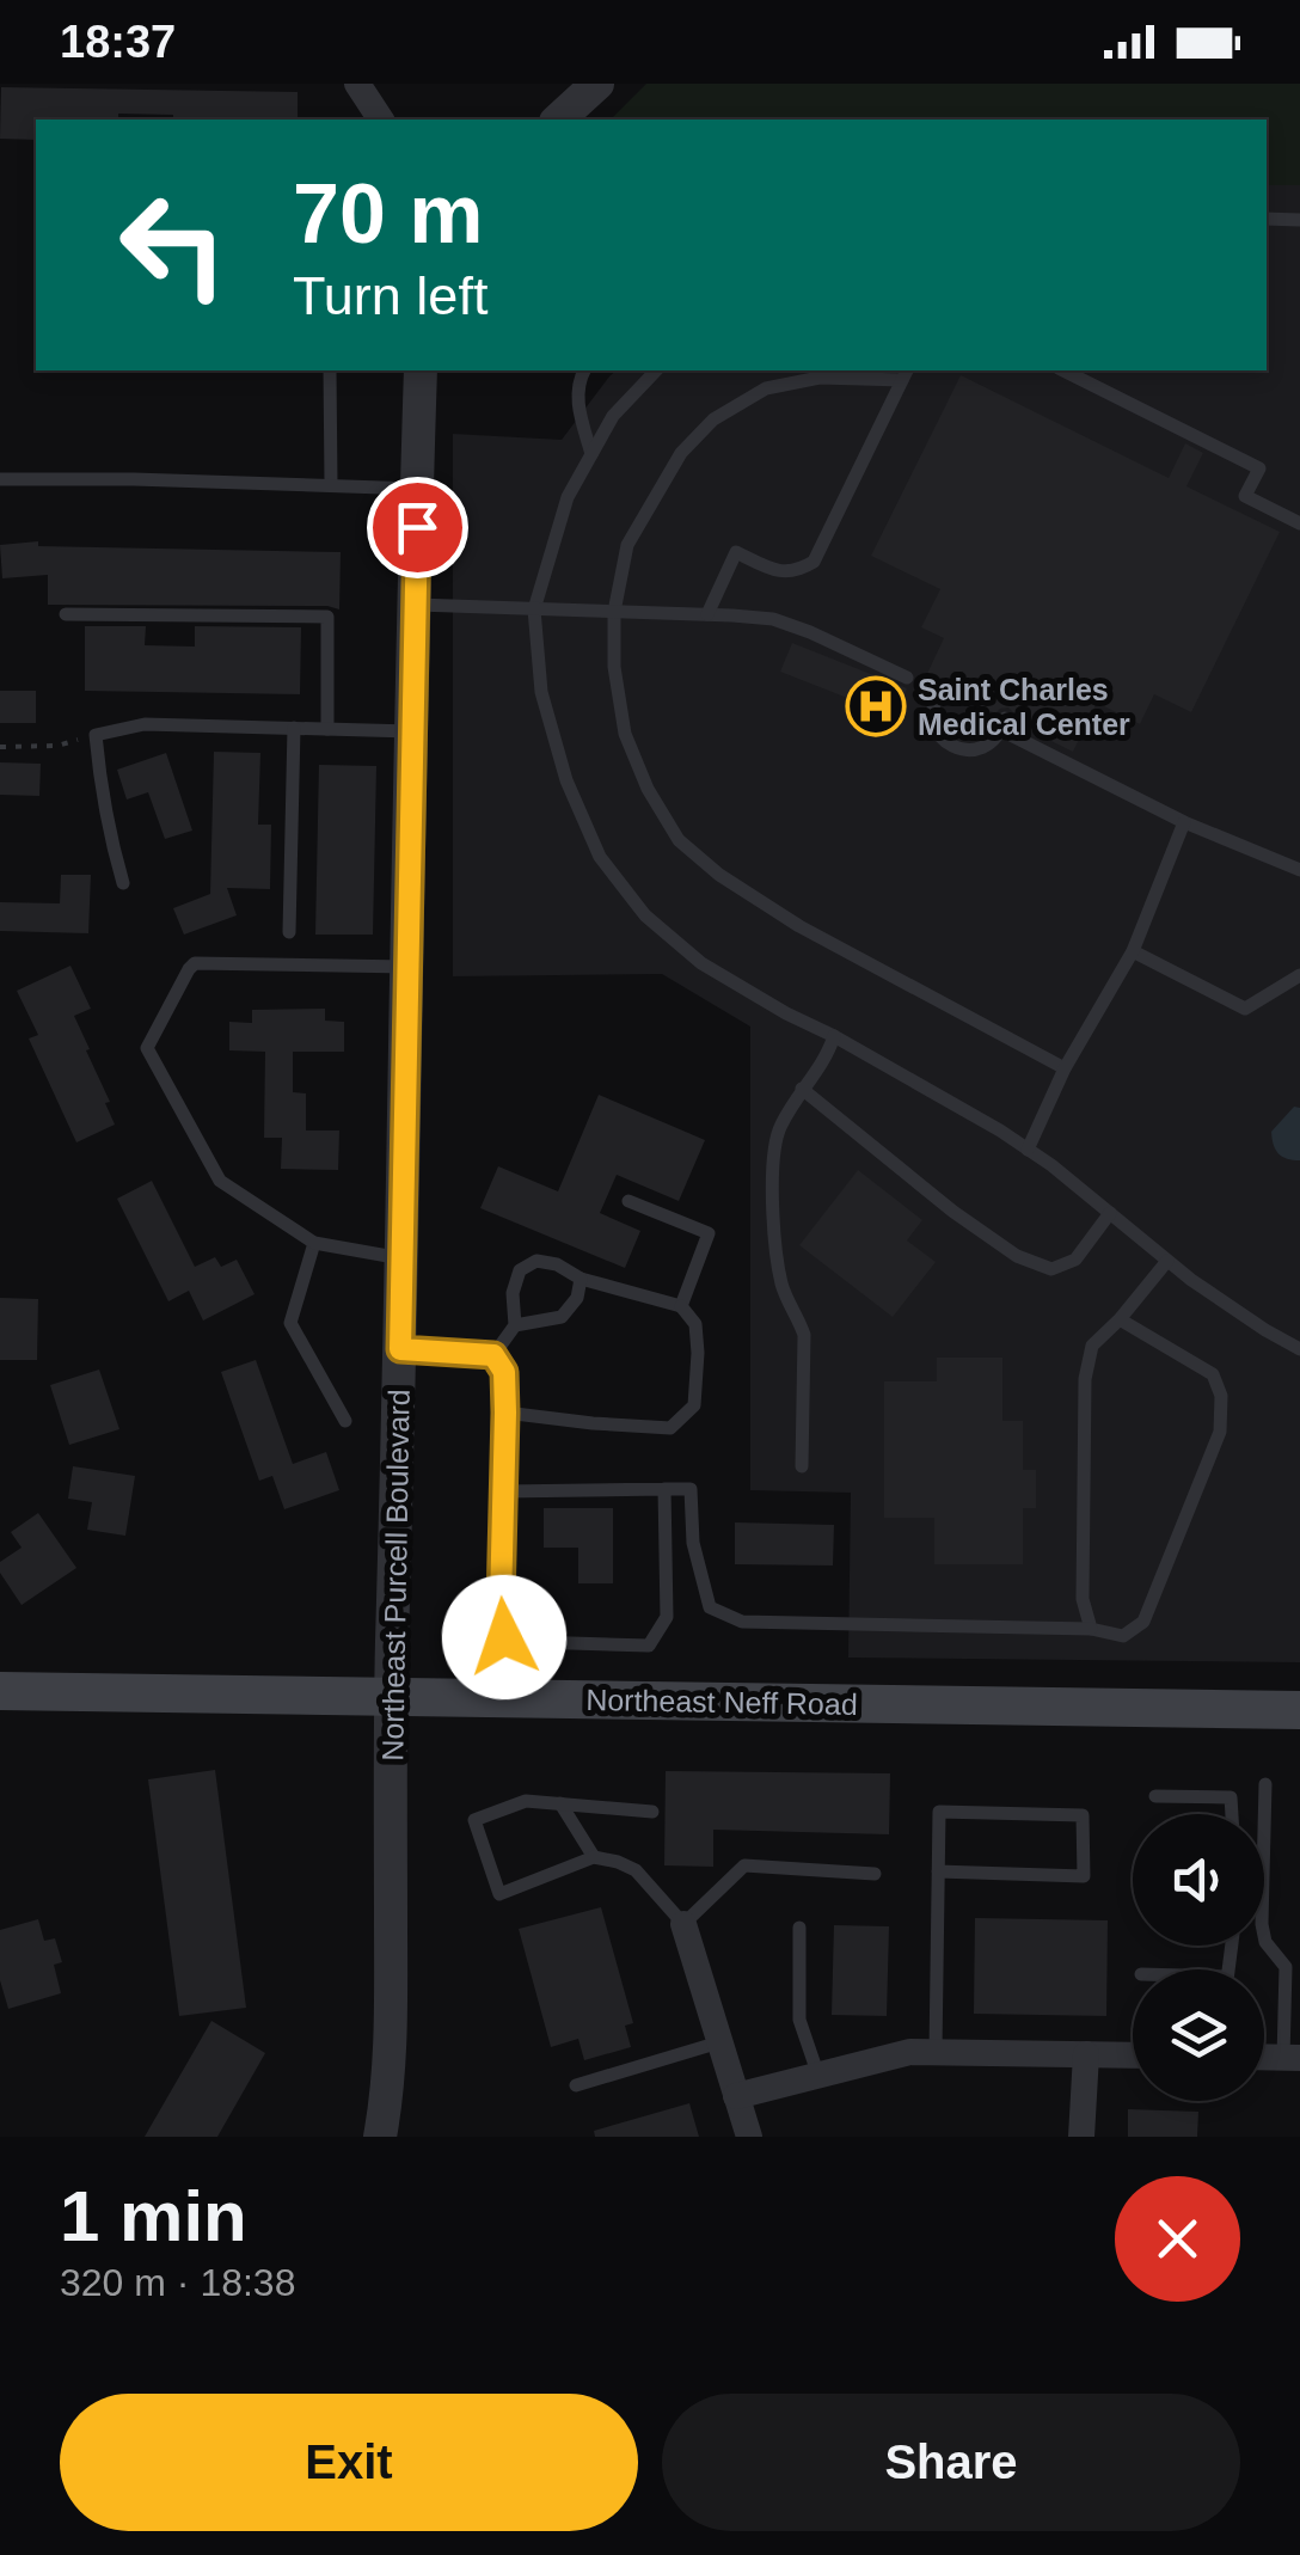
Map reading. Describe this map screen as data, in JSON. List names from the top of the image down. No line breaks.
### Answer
{"streets":{"main road":["Northeast Neff Road"],"street":["Northeast Purcell Boulevard"]},"crossings":[["Northeast Purcell Boulevard","Northeast Neff Road"]],"places":{"hospital":["Saint Charles Medical Center"]},"page":{"status":"18:37","turn":["70 m","Turn left"],"heading":["1 min","320 m · 18:38"],"buttons":["Exit","Share"]}}
